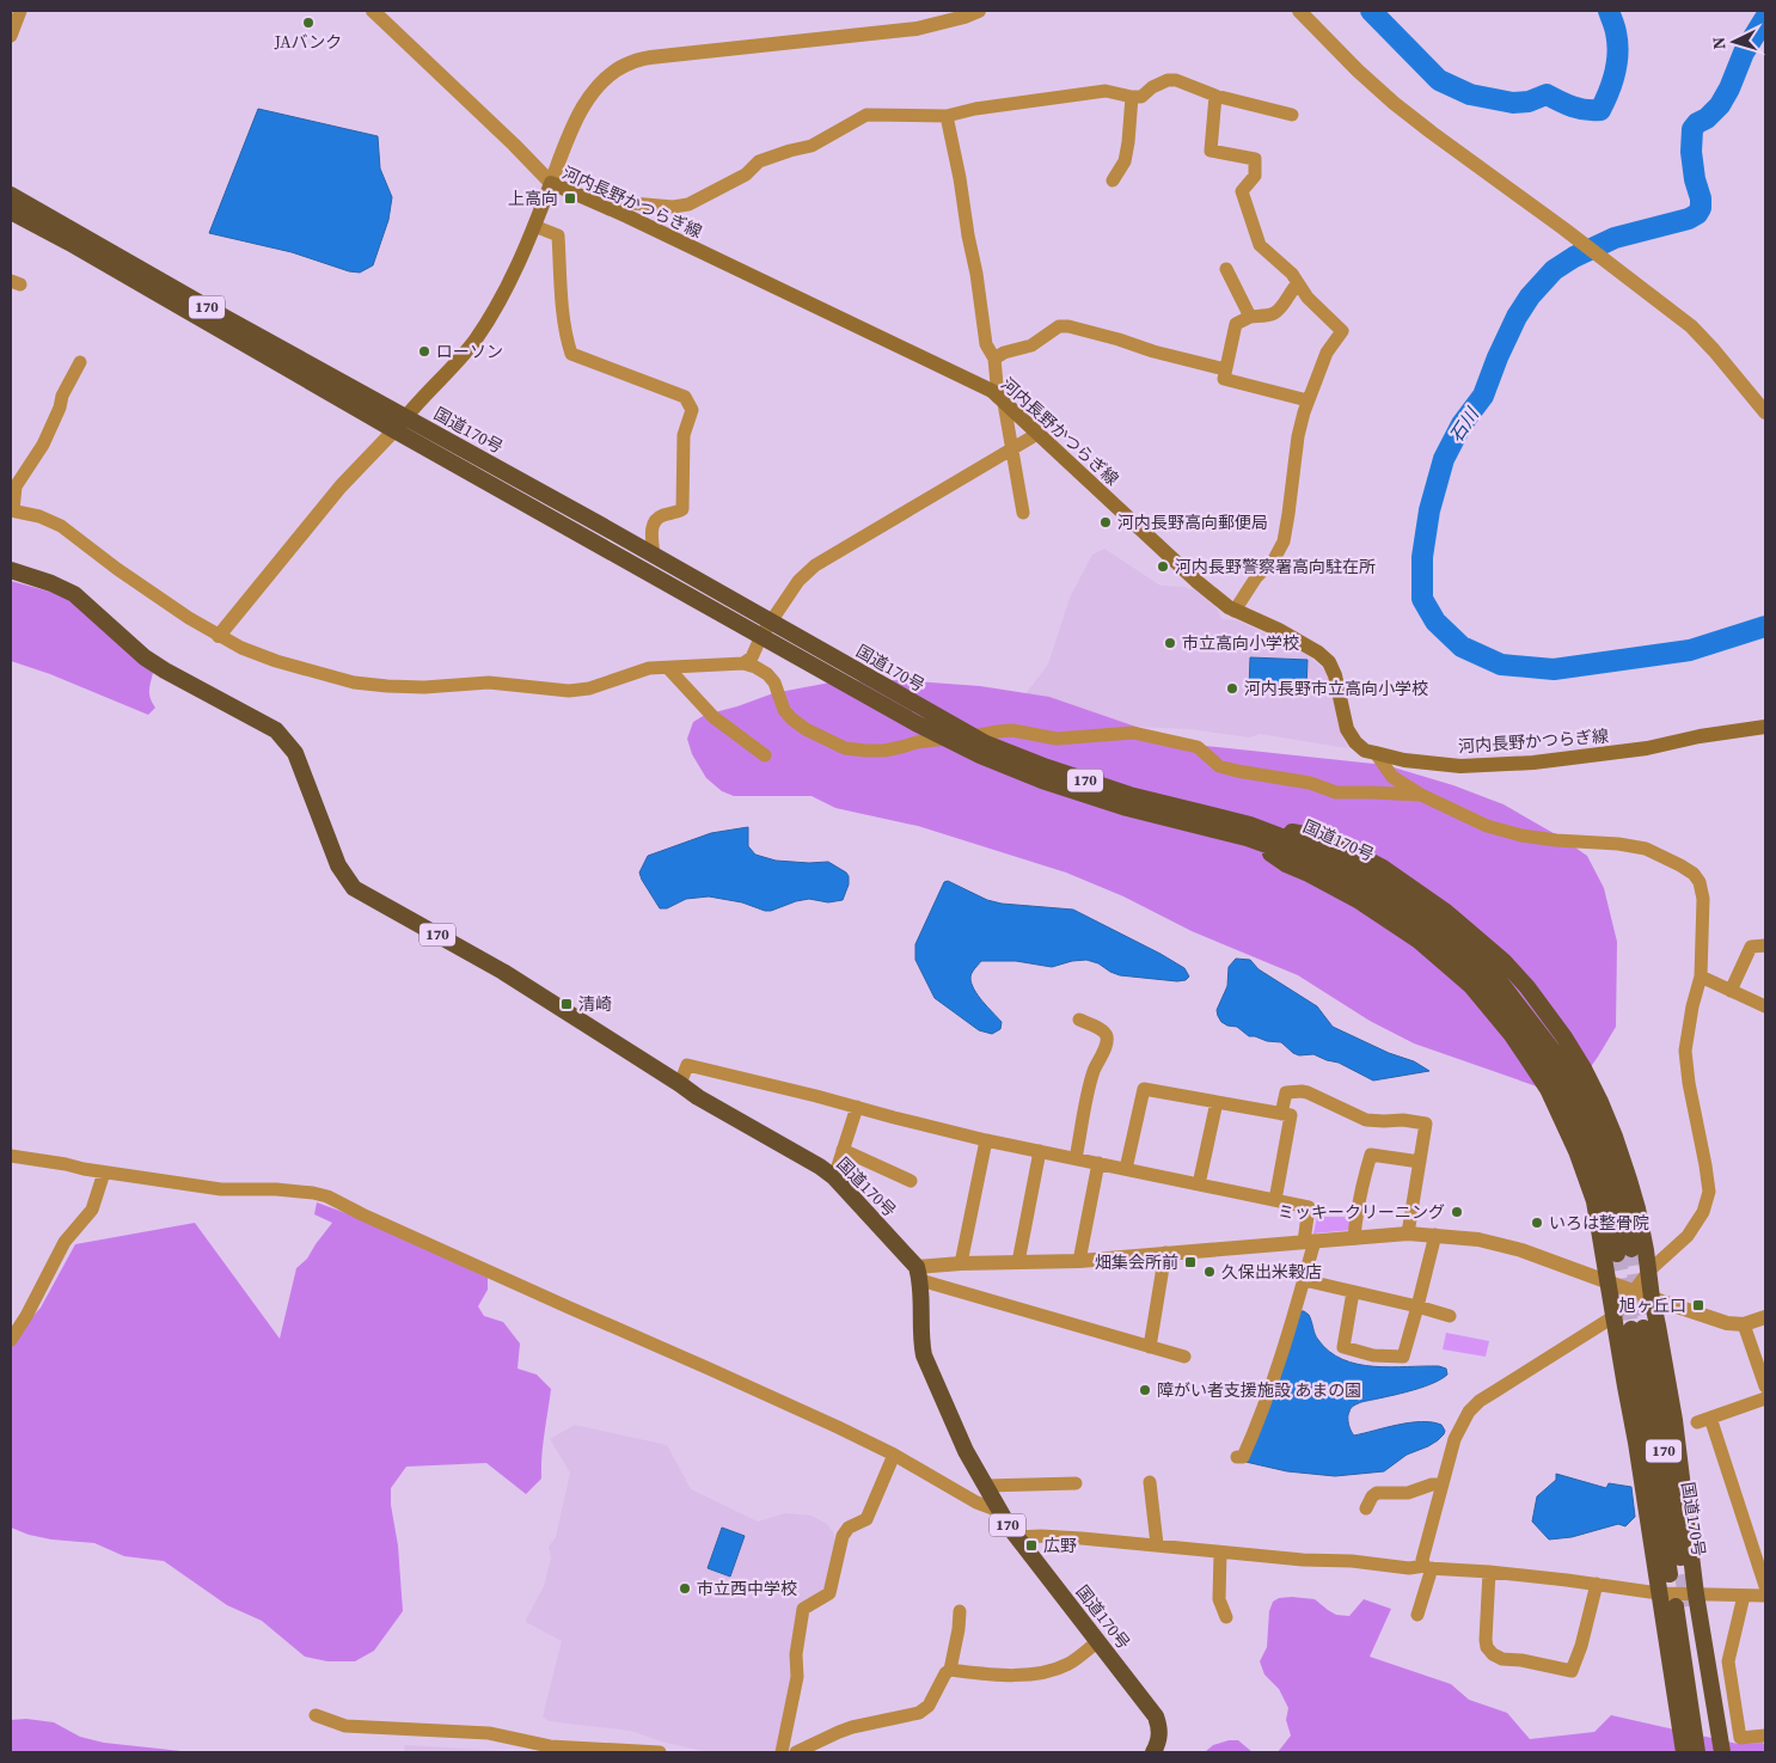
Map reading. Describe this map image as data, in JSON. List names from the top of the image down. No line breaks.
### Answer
{"streets":{"highway":["170","国道170号"],"main road":["河内長野かつらぎ線"]},"crossings":[["河内長野かつらぎ線","国道170号"]],"water":["石川"],"places":{"other":["JAバンク","ローソン","河内長野高向郵便局","河内長野警察署高向駐在所","市立高向小学校","河内長野市立高向小学校","ミッキークリーニング","いろは整骨院","久保出米穀店","障がい者支援施設 あまの園","市立西中学校"],"transit":["上高向","清崎","畑集会所前","旭ヶ丘口","広野"]},"north":"left"}
